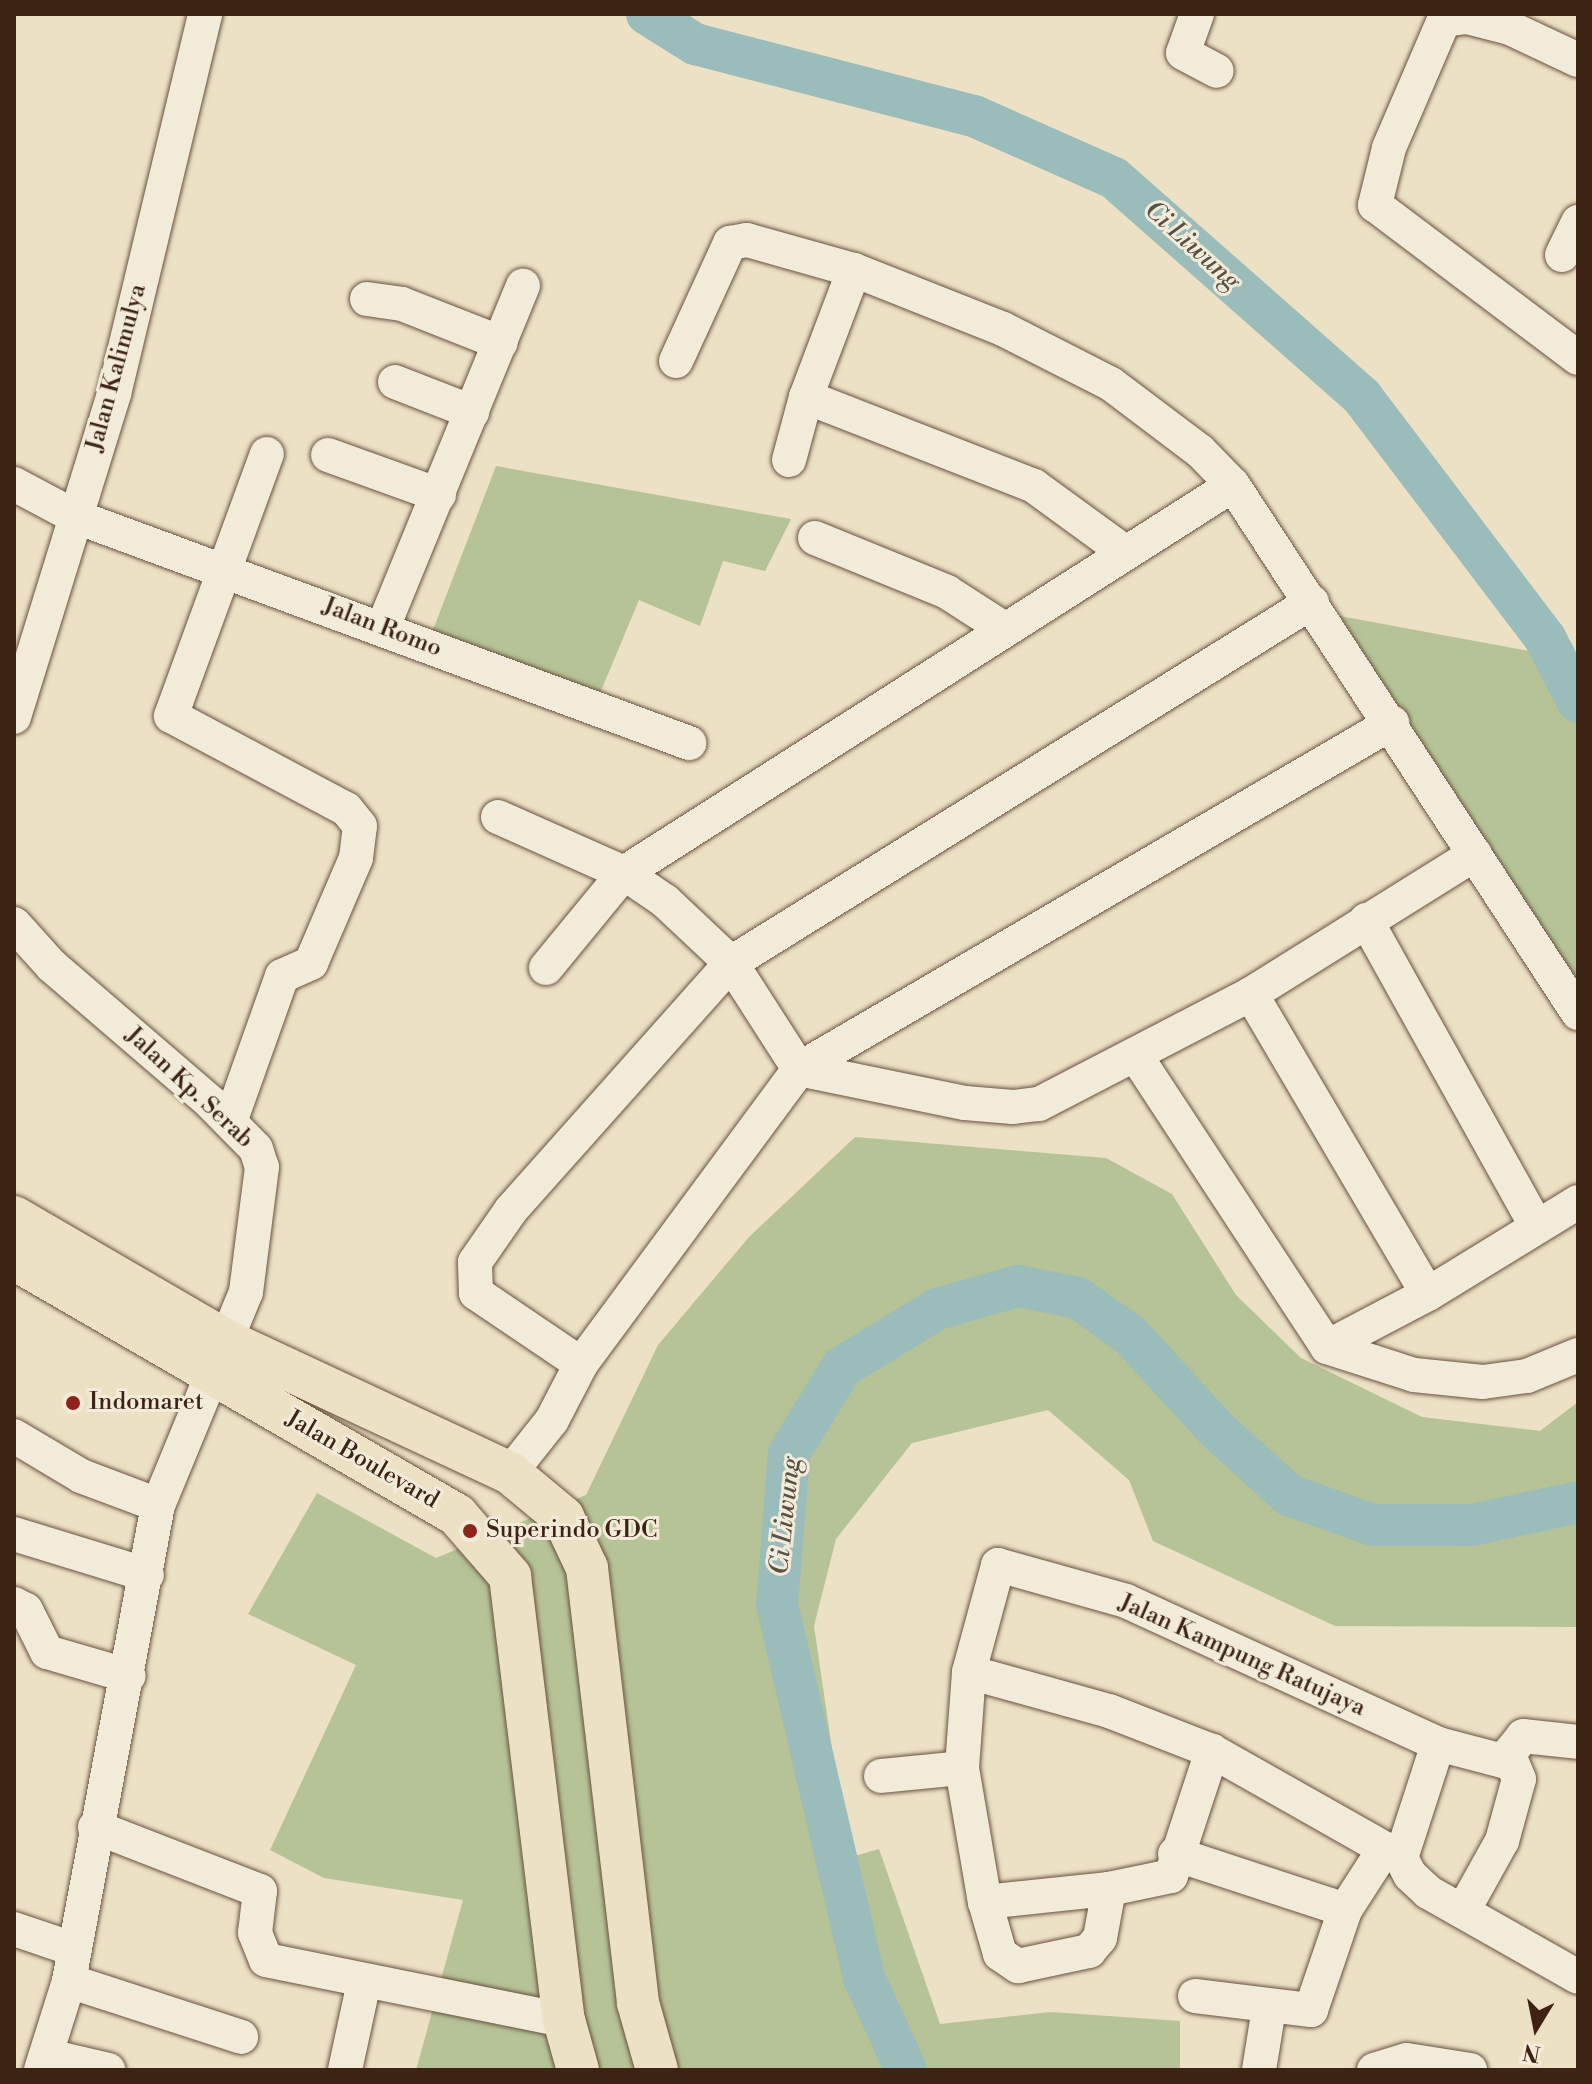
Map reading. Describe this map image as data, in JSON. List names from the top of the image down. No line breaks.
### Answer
{"streets":{"main road":["Jalan Boulevard"],"street":["Jalan Kalimulya","Jalan Romo","Jalan Kp. Serab","Jalan Kampung Ratujaya"]},"crossings":[["Jalan Kalimulya","Jalan Romo"],["Jalan Kp. Serab","Jalan Boulevard"]],"water":["Ci Liwung"],"places":["Indomaret","Superindo GDC"],"north":"bottom"}
